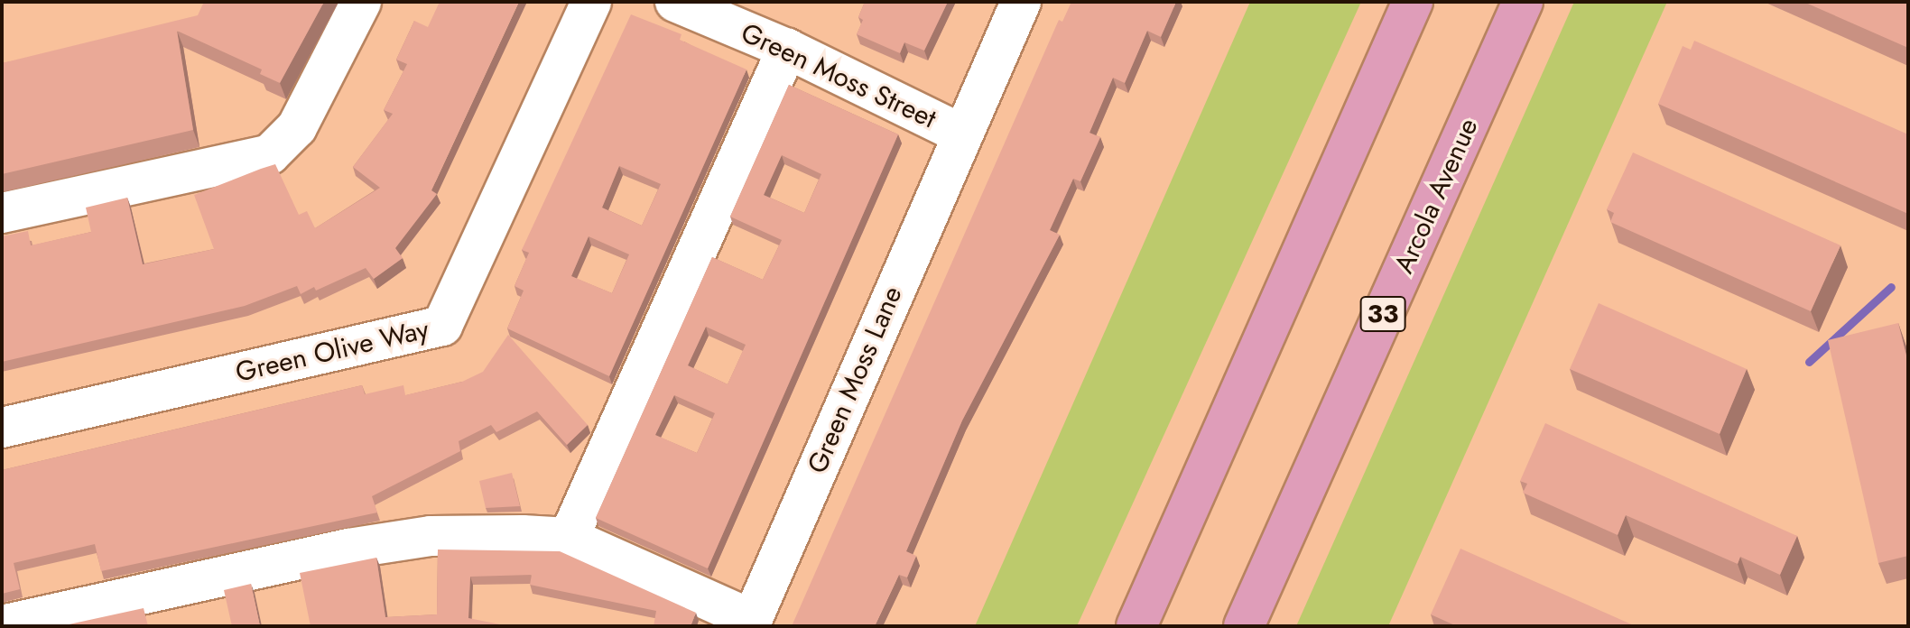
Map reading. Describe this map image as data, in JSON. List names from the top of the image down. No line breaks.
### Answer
{"streets":{"main road":["Arcola Avenue","33"],"street":["Green Moss Street","Green Olive Way","Green Moss Lane"]},"crossings":[["Green Moss Street","Green Moss Lane"]]}
